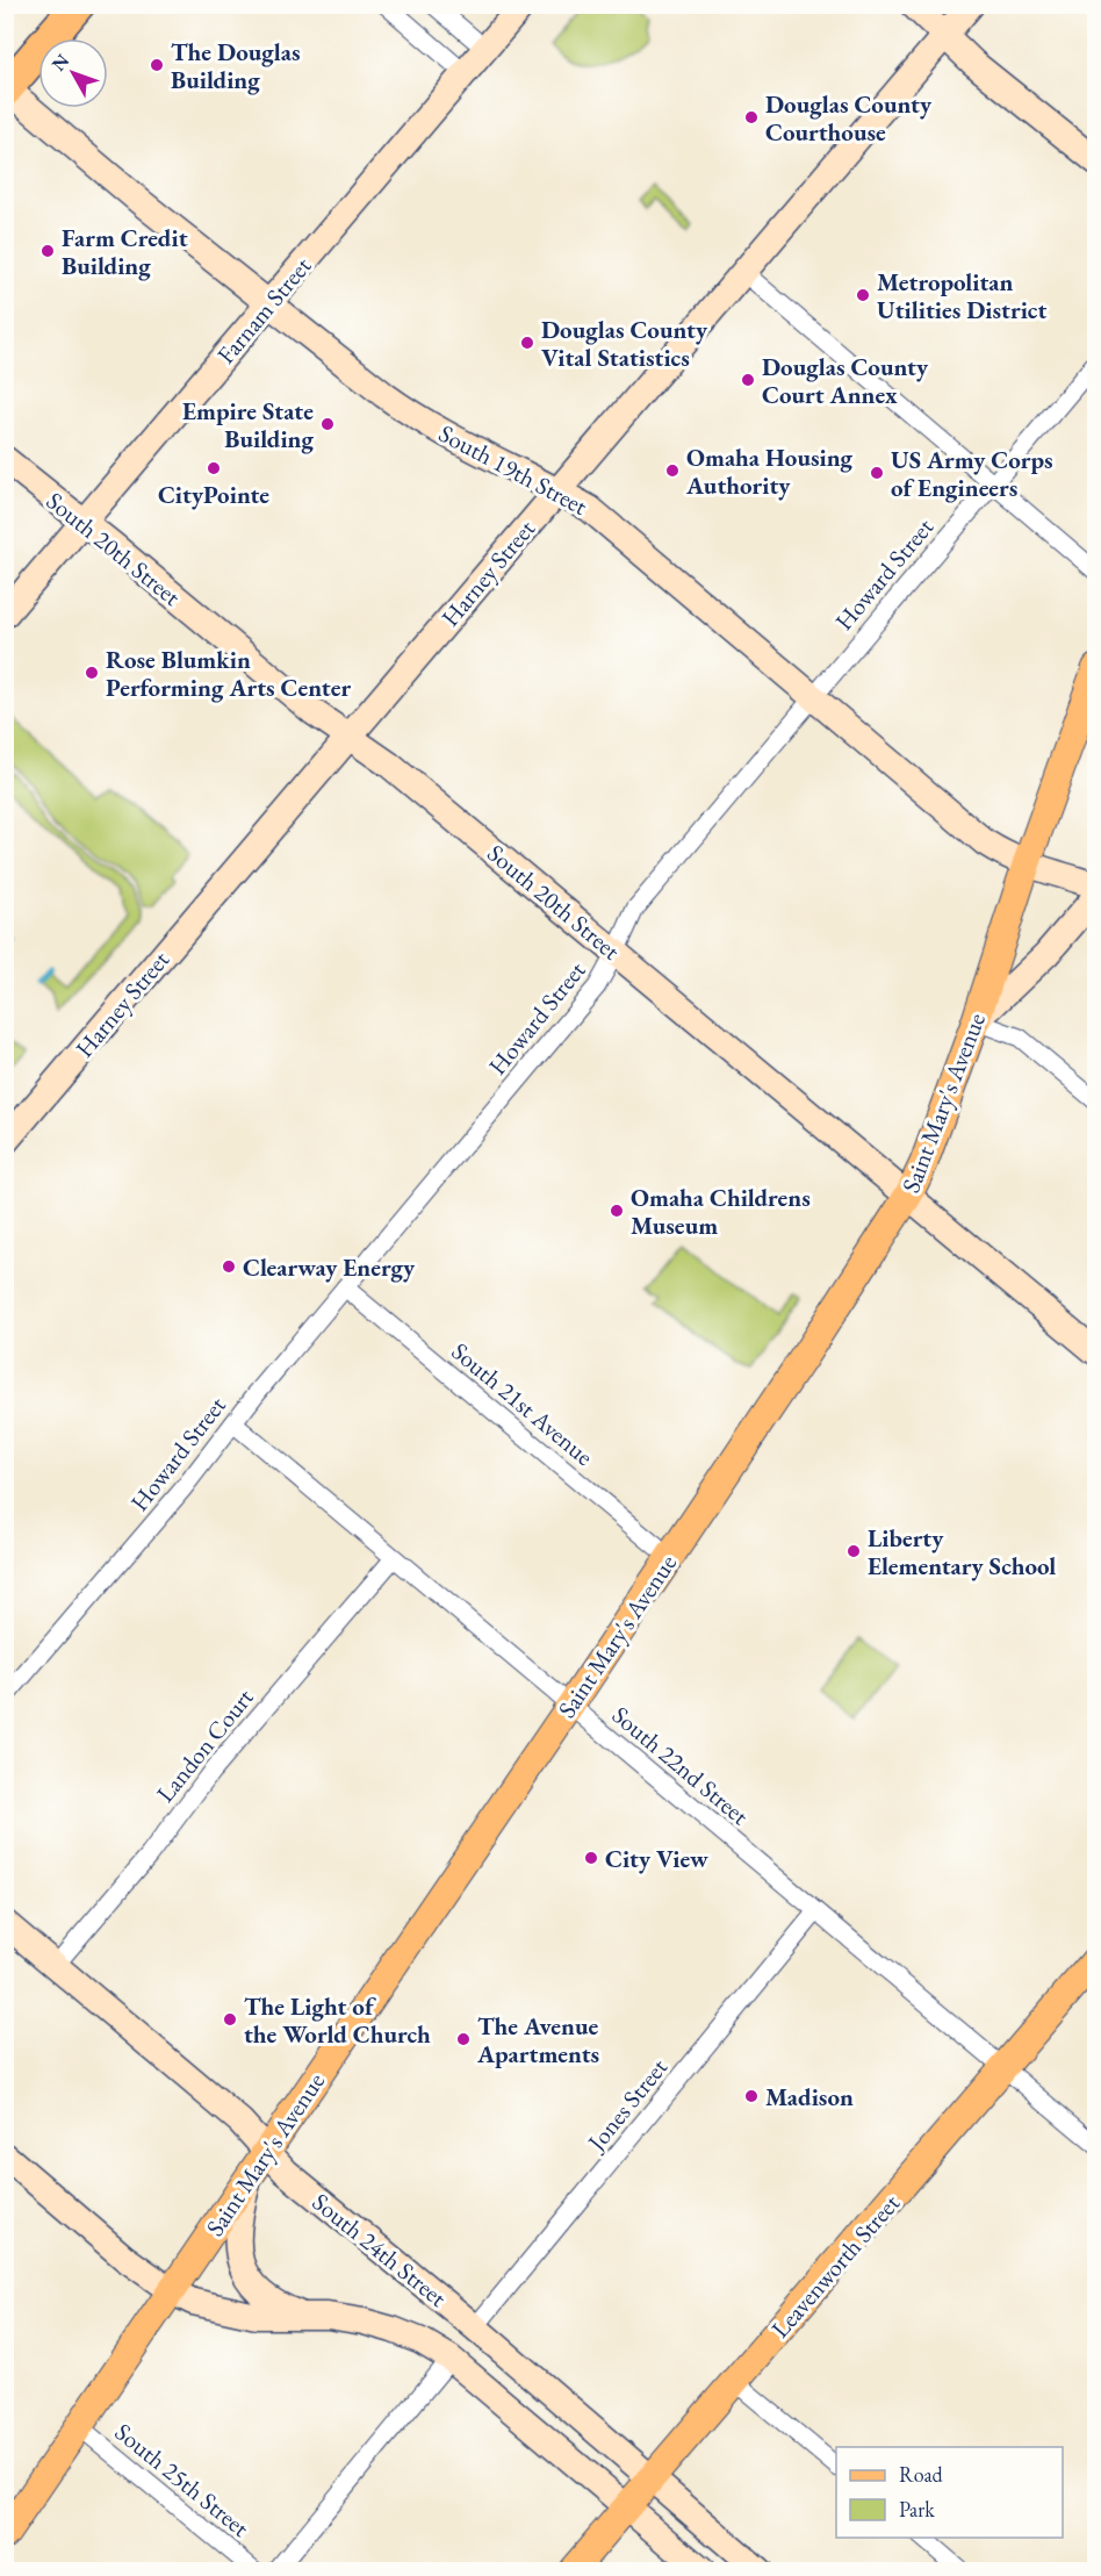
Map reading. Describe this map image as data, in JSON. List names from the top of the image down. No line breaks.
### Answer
{"streets":{"main road":["Farnam Street","South 19th Street","South 20th Street","Harney Street","Saint Mary's Avenue","South 24th Street","Leavenworth Street"],"street":["Howard Street","South 21st Avenue","Landon Court","South 22nd Street","Jones Street","South 25th Street"]},"crossings":[["Farnam Street","South 19th Street"],["Farnam Street","South 20th Street"],["South 19th Street","Harney Street"],["South 19th Street","Howard Street"],["South 19th Street","Saint Mary's Avenue"],["South 20th Street","Harney Street"],["South 20th Street","Howard Street"],["South 20th Street","Saint Mary's Avenue"],["Howard Street","South 21st Avenue"],["Howard Street","South 22nd Street"],["Saint Mary's Avenue","South 21st Avenue"],["Saint Mary's Avenue","South 22nd Street"],["Saint Mary's Avenue","South 24th Street"],["Saint Mary's Avenue","South 25th Street"],["Landon Court","South 22nd Street"],["Landon Court","South 24th Street"],["South 22nd Street","Jones Street"],["South 22nd Street","Leavenworth Street"],["Jones Street","South 24th Street"],["South 24th Street","Leavenworth Street"]],"places":["The Douglas Building","Douglas County Courthouse","Farm Credit Building","Metropolitan Utilities District","Douglas County Vital Statistics","Douglas County Court Annex","Empire State Building","CityPointe","Omaha Housing Authority","US Army Corps of Engineers","Rose Blumkin Performing Arts Center","Omaha Childrens Museum","Clearway Energy","Liberty Elementary School","City View","The Light of the World Church","The Avenue Apartments","Madison"],"legend":["Road","Park"],"north":"top left"}
